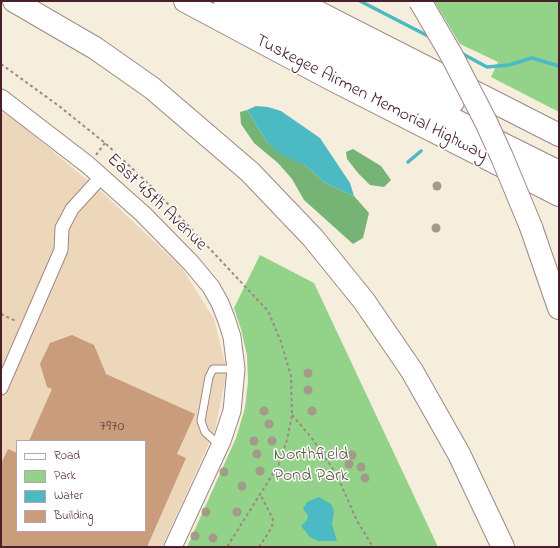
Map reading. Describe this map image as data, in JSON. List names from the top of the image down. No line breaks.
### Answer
{"streets":{"highway":["Tuskegee Airmen Memorial Highway"],"street":["East 45th Avenue"]},"parks":["Northfield Pond Park"],"house_numbers":["7970"],"legend":["Road","Park","Water","Building"]}
